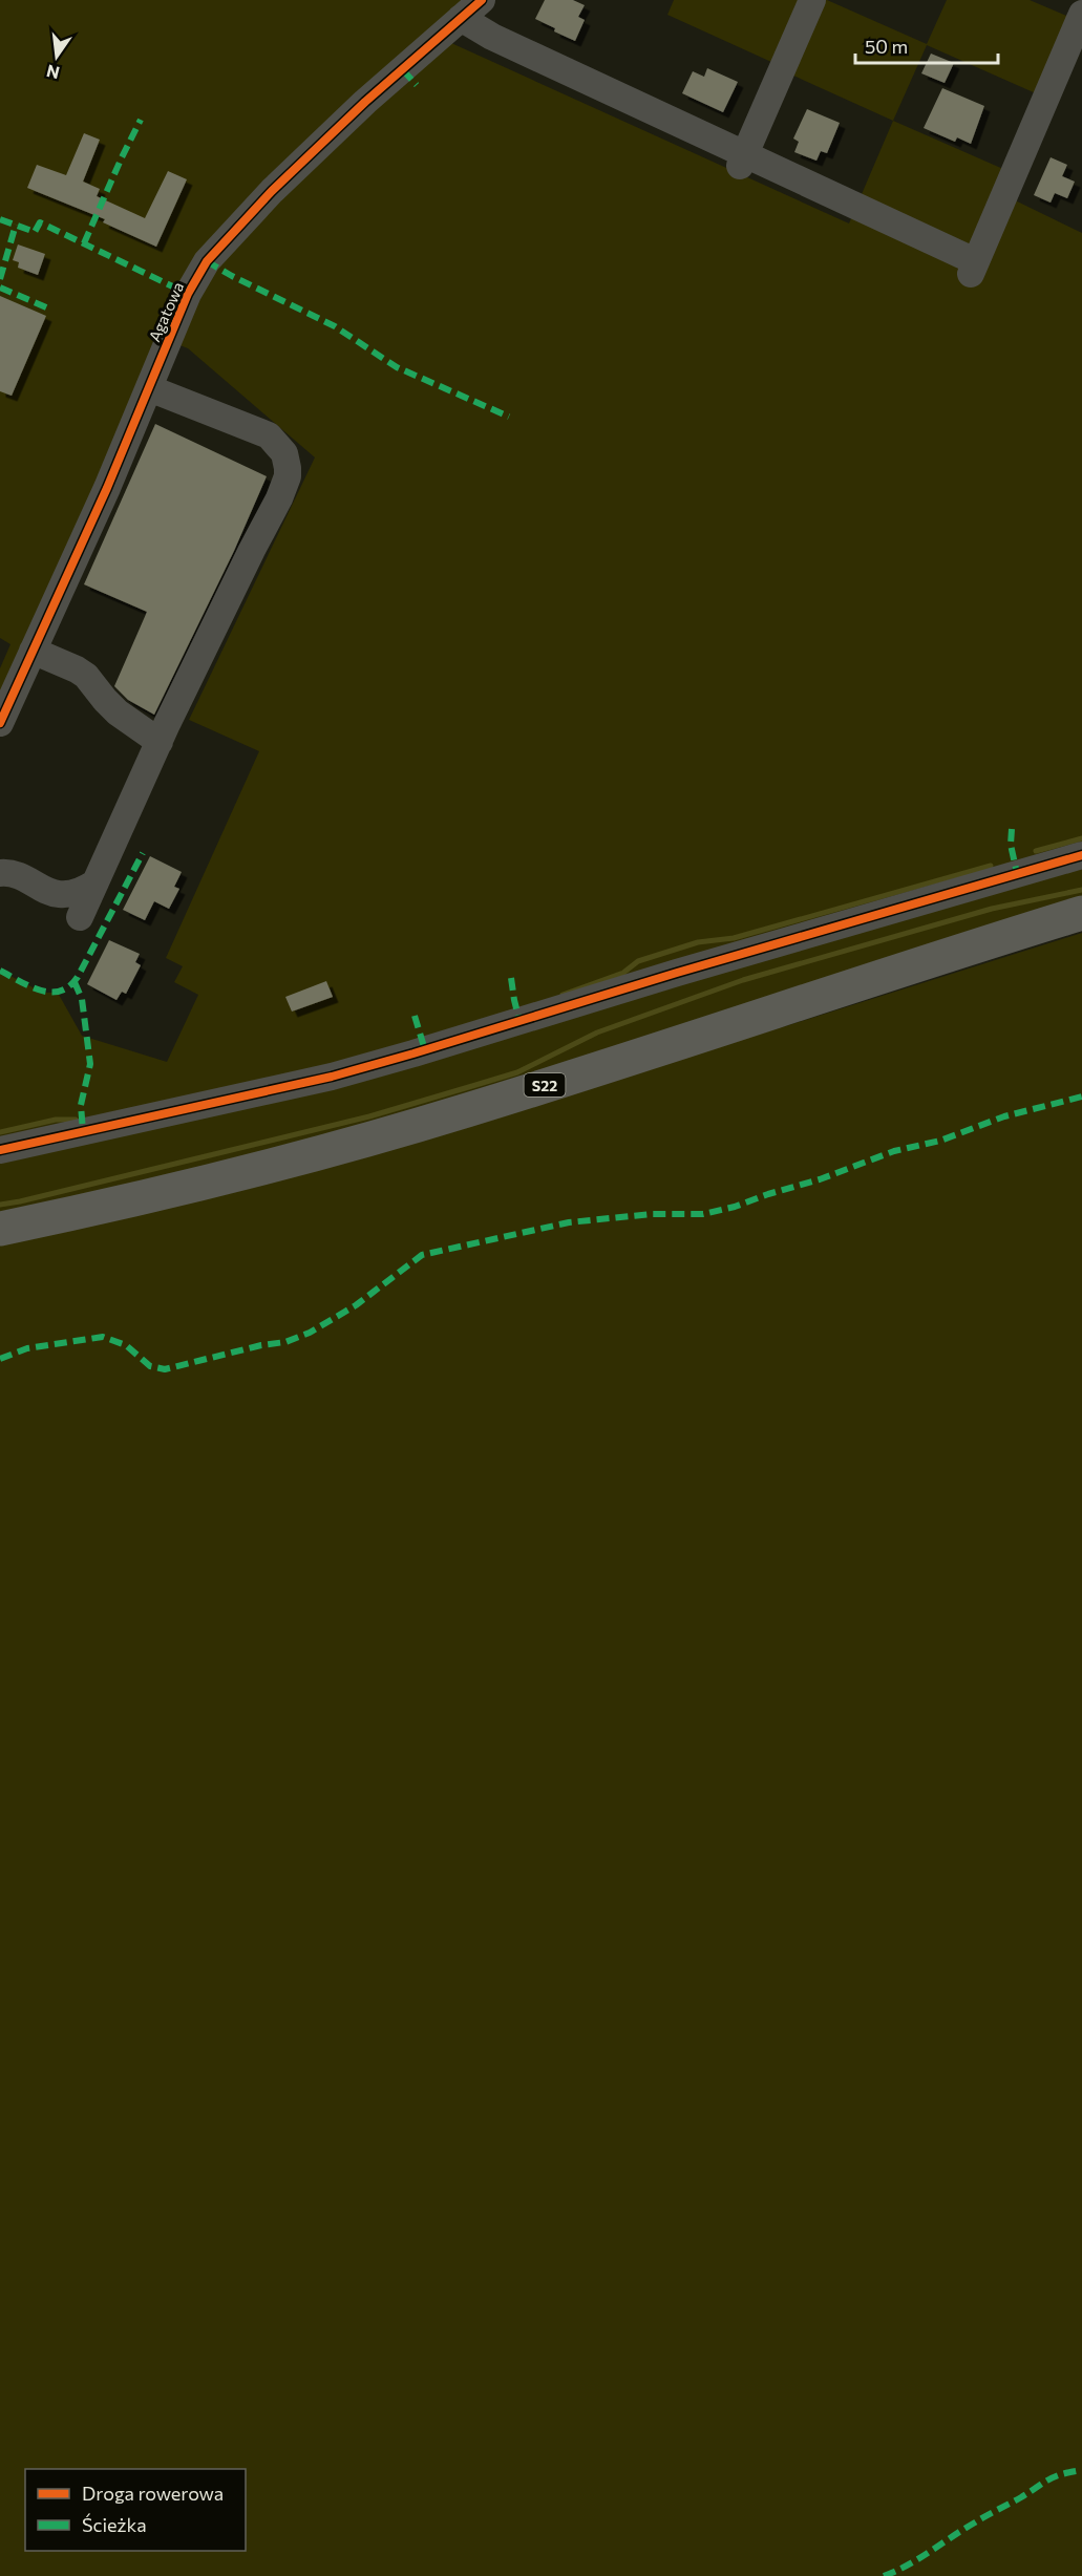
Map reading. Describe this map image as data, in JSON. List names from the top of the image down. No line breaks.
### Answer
{"streets":{"highway":["S22"],"street":["Agatowa"]},"legend":["Droga rowerowa","Ścieżka"],"scale_bar":"50 m","north":"bottom"}
